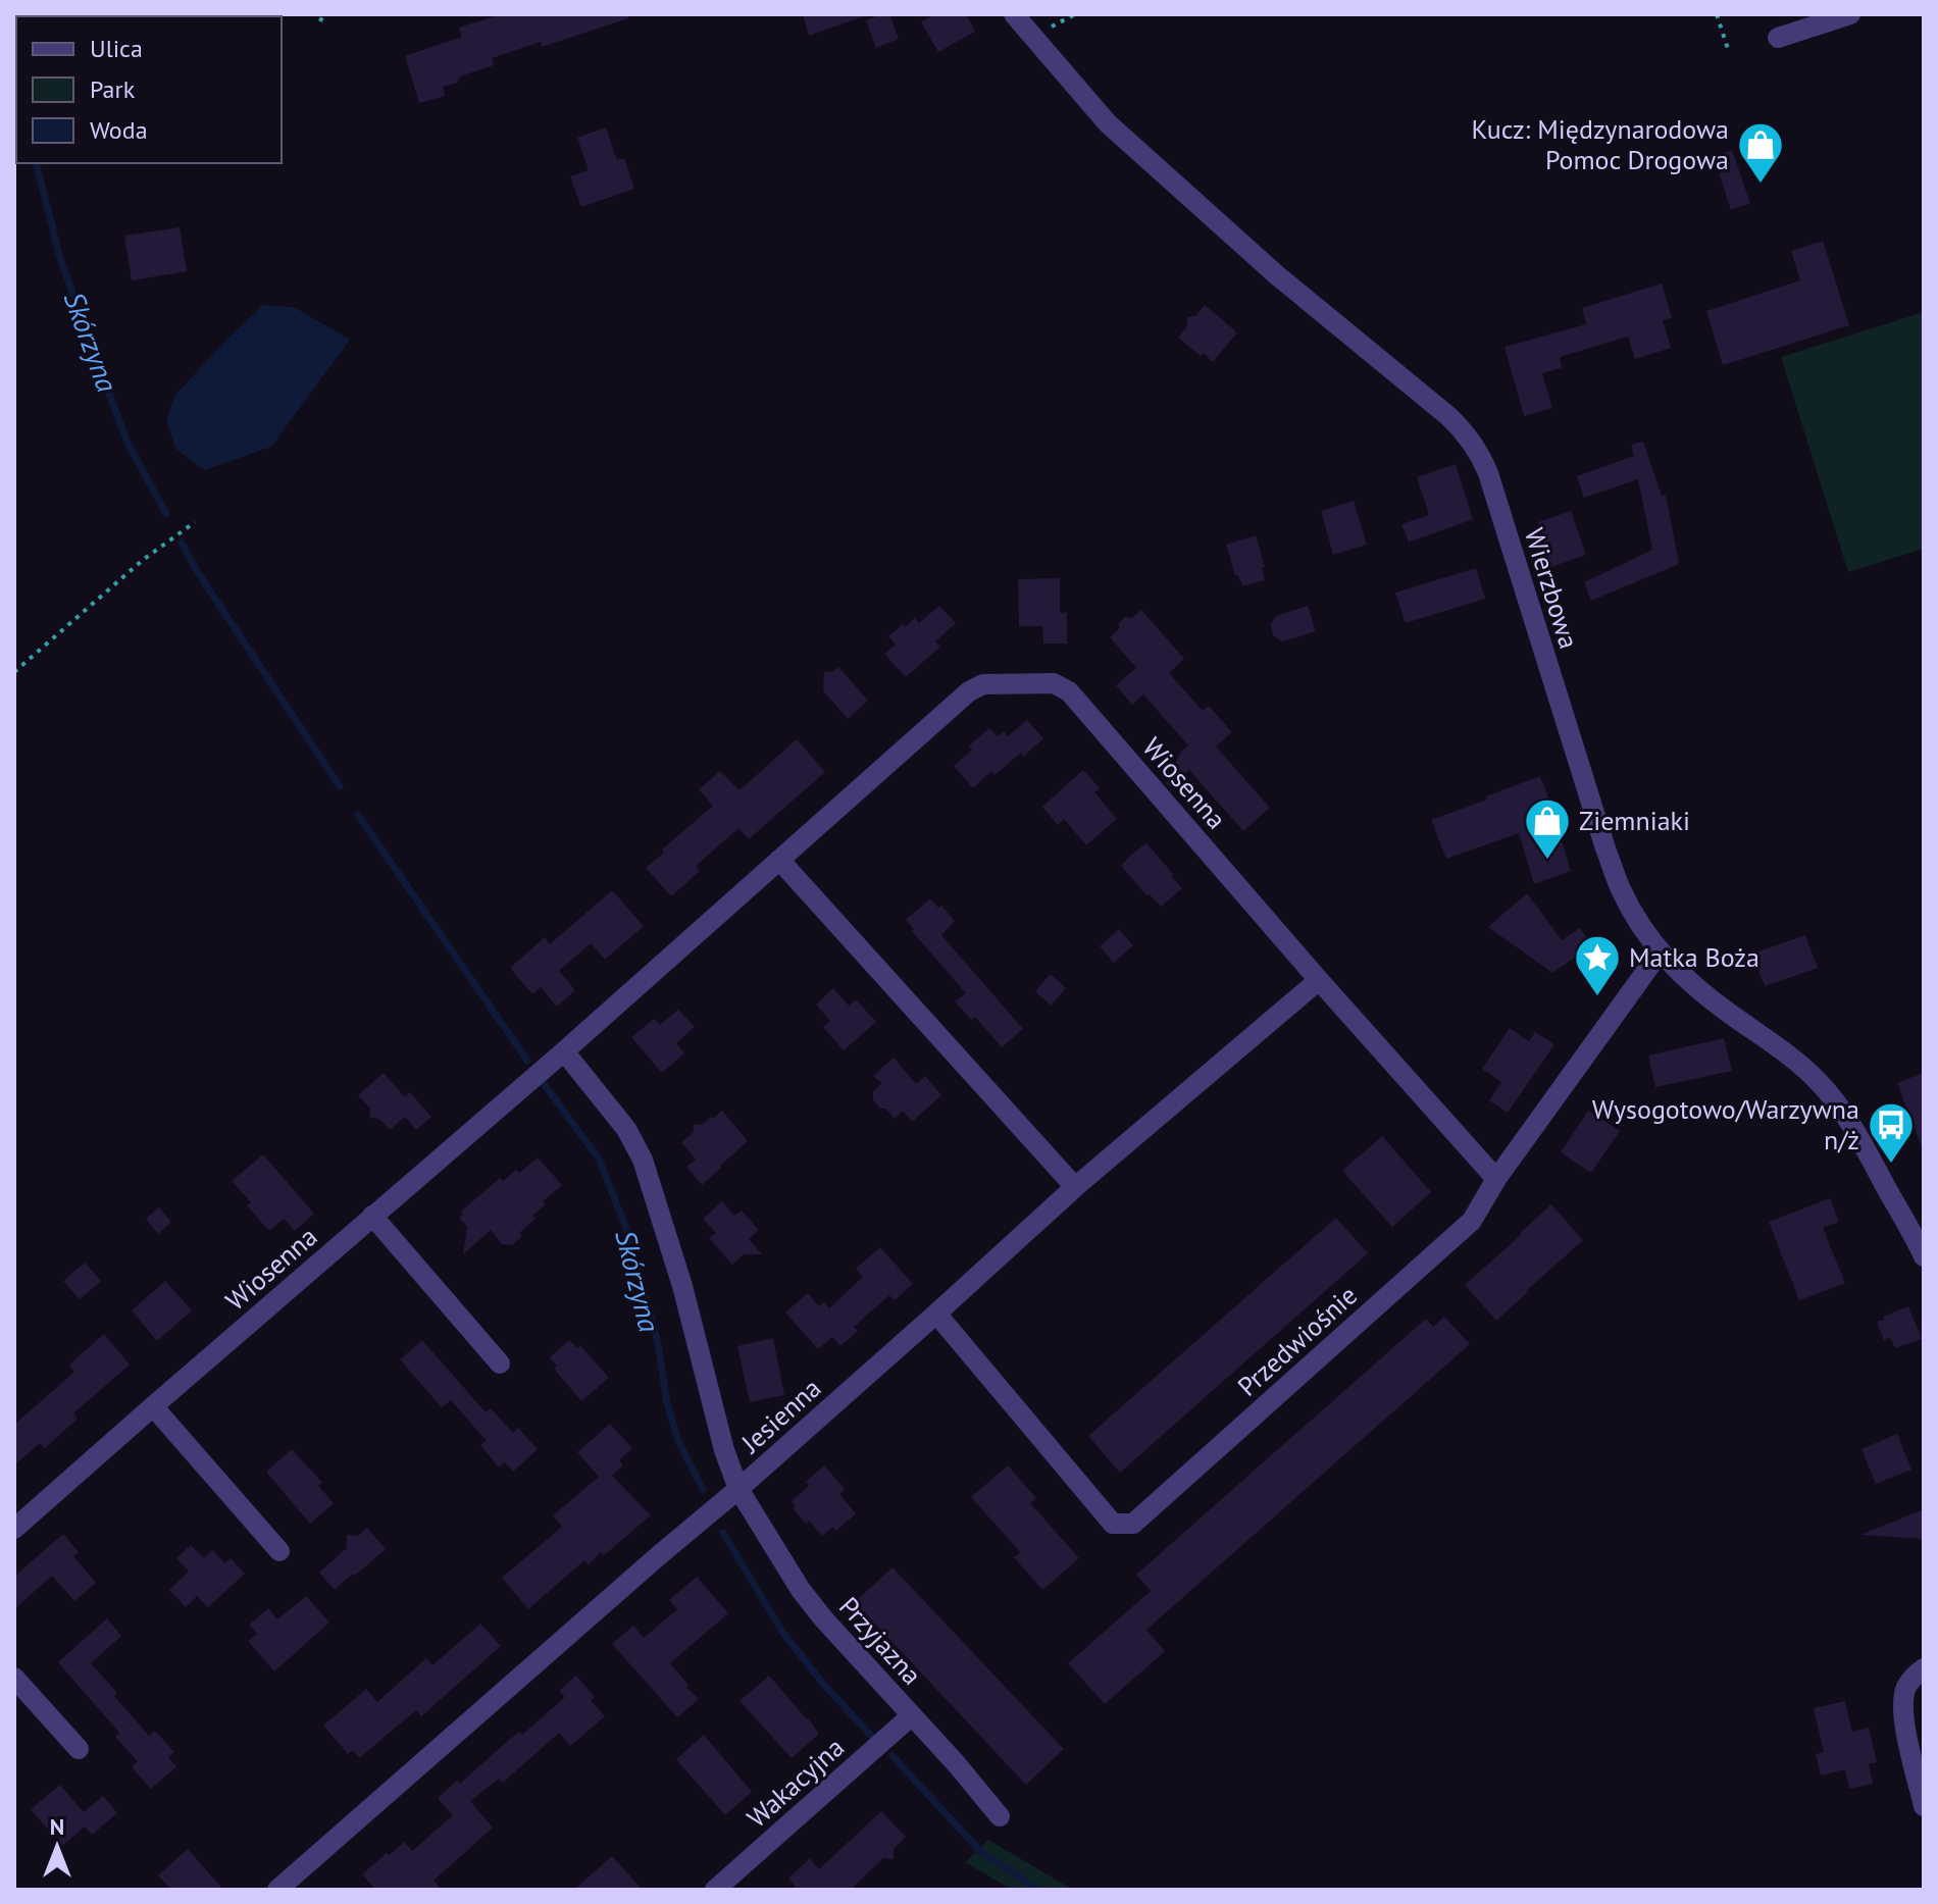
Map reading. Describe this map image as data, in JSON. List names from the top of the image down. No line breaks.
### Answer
{"streets":{"street":["Wierzbowa","Wiosenna","Przedwiośnie","Jesienna","Przyjazna","Wakacyjna"]},"crossings":[["Wierzbowa","Przedwiośnie"],["Wiosenna","Przedwiośnie"],["Wiosenna","Jesienna"],["Przedwiośnie","Jesienna"],["Jesienna","Przyjazna"],["Przyjazna","Wakacyjna"]],"water":["Skórzyna"],"places":{"shop":["Kucz: Międzynarodowa Pomoc Drogowa","Ziemniaki"],"place":["Matka Boża"],"bus stop":["Wysogotowo/Warzywna n/ż"]},"legend":["Ulica","Park","Woda"],"north":"top"}
